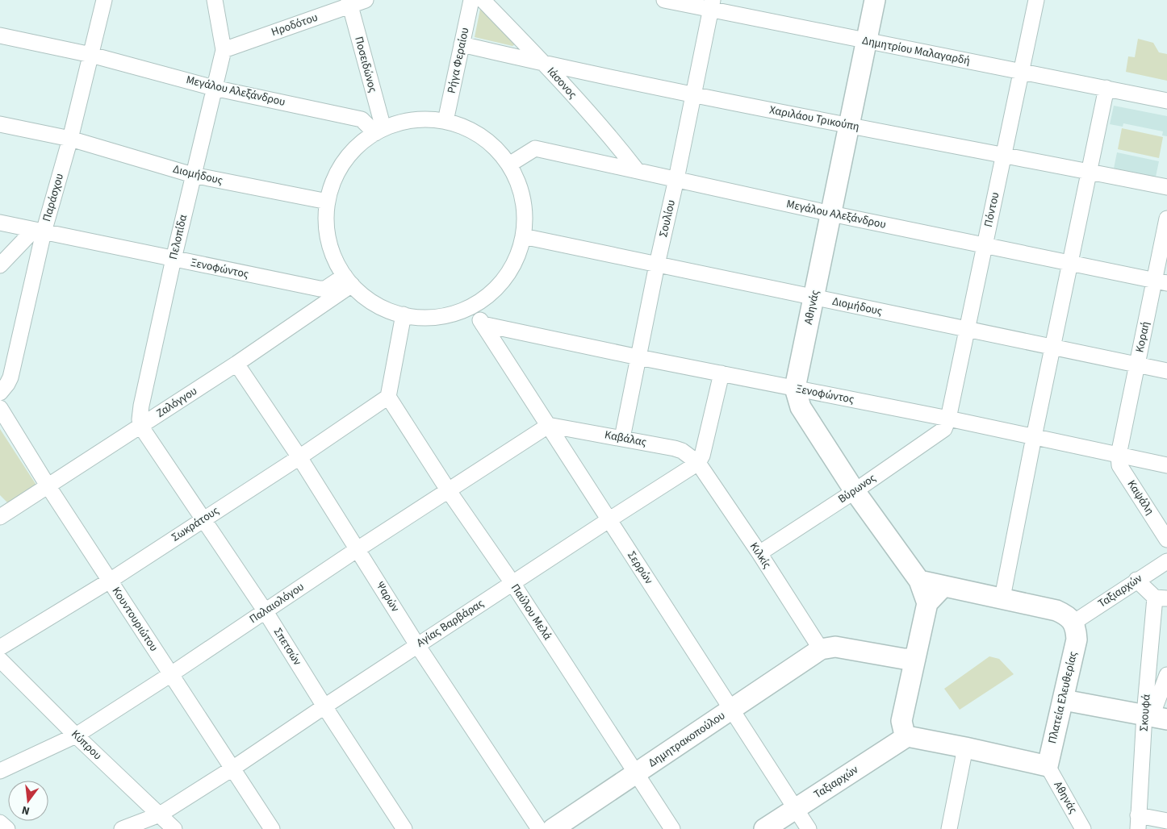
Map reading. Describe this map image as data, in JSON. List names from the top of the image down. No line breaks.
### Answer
{"streets":{"main road":["Αθηνάς","Ταξιαρχών","Πλατεία Ελευθερίας","Δημητρακοπούλου"],"street":["Ηροδότου","Δημητρίου Μαλαγαρδή","Ρήγα Φεραίου","Ποσειδώνος","Ιάσονος","Μεγάλου Αλεξάνδρου","Χαριλάου Τρικούπη","Διομήδους","Παράσχου","Πόντου","Σουλίου","Πελοπίδα","Ξενοφώντος","Κοραή","Ζαλόγγου","Καβάλας","Βύρωνος","Καψάλη","Σωκράτους","Κιλκίς","Σερρών","Ψαρών","Παλαιολόγου","Παύλου Μελά","Κουντουριώτου","Αγίας Βαρβάρας","Σπετσών","Σκουφά","Κύπρου"]},"crossings":[["Ηροδότου","Ποσειδώνος"],["Ηροδότου","Πελοπίδα"],["Δημητρίου Μαλαγαρδή","Πόντου"],["Δημητρίου Μαλαγαρδή","Σουλίου"],["Δημητρίου Μαλαγαρδή","Αθηνάς"],["Ρήγα Φεραίου","Χαριλάου Τρικούπη"],["Ποσειδώνος","Μεγάλου Αλεξάνδρου"],["Ιάσονος","Μεγάλου Αλεξάνδρου"],["Ιάσονος","Χαριλάου Τρικούπη"],["Μεγάλου Αλεξάνδρου","Παράσχου"],["Μεγάλου Αλεξάνδρου","Πόντου"],["Μεγάλου Αλεξάνδρου","Σουλίου"],["Μεγάλου Αλεξάνδρου","Πελοπίδα"],["Μεγάλου Αλεξάνδρου","Αθηνάς"],["Μεγάλου Αλεξάνδρου","Κοραή"],["Χαριλάου Τρικούπη","Πόντου"],["Χαριλάου Τρικούπη","Σουλίου"],["Χαριλάου Τρικούπη","Αθηνάς"],["Διομήδους","Παράσχου"],["Διομήδους","Πόντου"],["Διομήδους","Σουλίου"],["Διομήδους","Πελοπίδα"],["Διομήδους","Αθηνάς"],["Διομήδους","Κοραή"],["Παράσχου","Ξενοφώντος"],["Πόντου","Ξενοφώντος"],["Πόντου","Βύρωνος"],["Σουλίου","Ξενοφώντος"],["Σουλίου","Καβάλας"],["Πελοπίδα","Ξενοφώντος"],["Πελοπίδα","Ζαλόγγου"],["Πελοπίδα","Σπετσών"],["Ξενοφώντος","Αθηνάς"],["Ξενοφώντος","Κοραή"],["Ξενοφώντος","Ζαλόγγου"],["Ξενοφώντος","Βύρωνος"],["Ξενοφώντος","Καψάλη"],["Ξενοφώντος","Σερρών"],["Αθηνάς","Βύρωνος"],["Αθηνάς","Πλατεία Ελευθερίας"],["Κοραή","Καψάλη"],["Ζαλόγγου","Ψαρών"],["Ζαλόγγου","Κουντουριώτου"],["Ζαλόγγου","Σπετσών"],["Καβάλας","Κιλκίς"],["Καβάλας","Σερρών"],["Καβάλας","Παλαιολόγου"],["Καβάλας","Αγίας Βαρβάρας"],["Βύρωνος","Κιλκίς"],["Σωκράτους","Ψαρών"],["Σωκράτους","Παύλου Μελά"],["Σωκράτους","Κουντουριώτου"],["Σωκράτους","Σπετσών"],["Κιλκίς","Αγίας Βαρβάρας"],["Κιλκίς","Δημητρακοπούλου"],["Σερρών","Ταξιαρχών"],["Σερρών","Παλαιολόγου"],["Σερρών","Αγίας Βαρβάρας"],["Σερρών","Δημητρακοπούλου"],["Ταξιαρχών","Πλατεία Ελευθερίας"],["Ψαρών","Παλαιολόγου"],["Ψαρών","Αγίας Βαρβάρας"],["Παλαιολόγου","Παύλου Μελά"],["Παλαιολόγου","Κουντουριώτου"],["Παλαιολόγου","Σπετσών"],["Παλαιολόγου","Κύπρου"],["Παύλου Μελά","Αγίας Βαρβάρας"],["Παύλου Μελά","Δημητρακοπούλου"],["Κουντουριώτου","Αγίας Βαρβάρας"],["Αγίας Βαρβάρας","Σπετσών"],["Αγίας Βαρβάρας","Κύπρου"]],"north":"bottom"}
